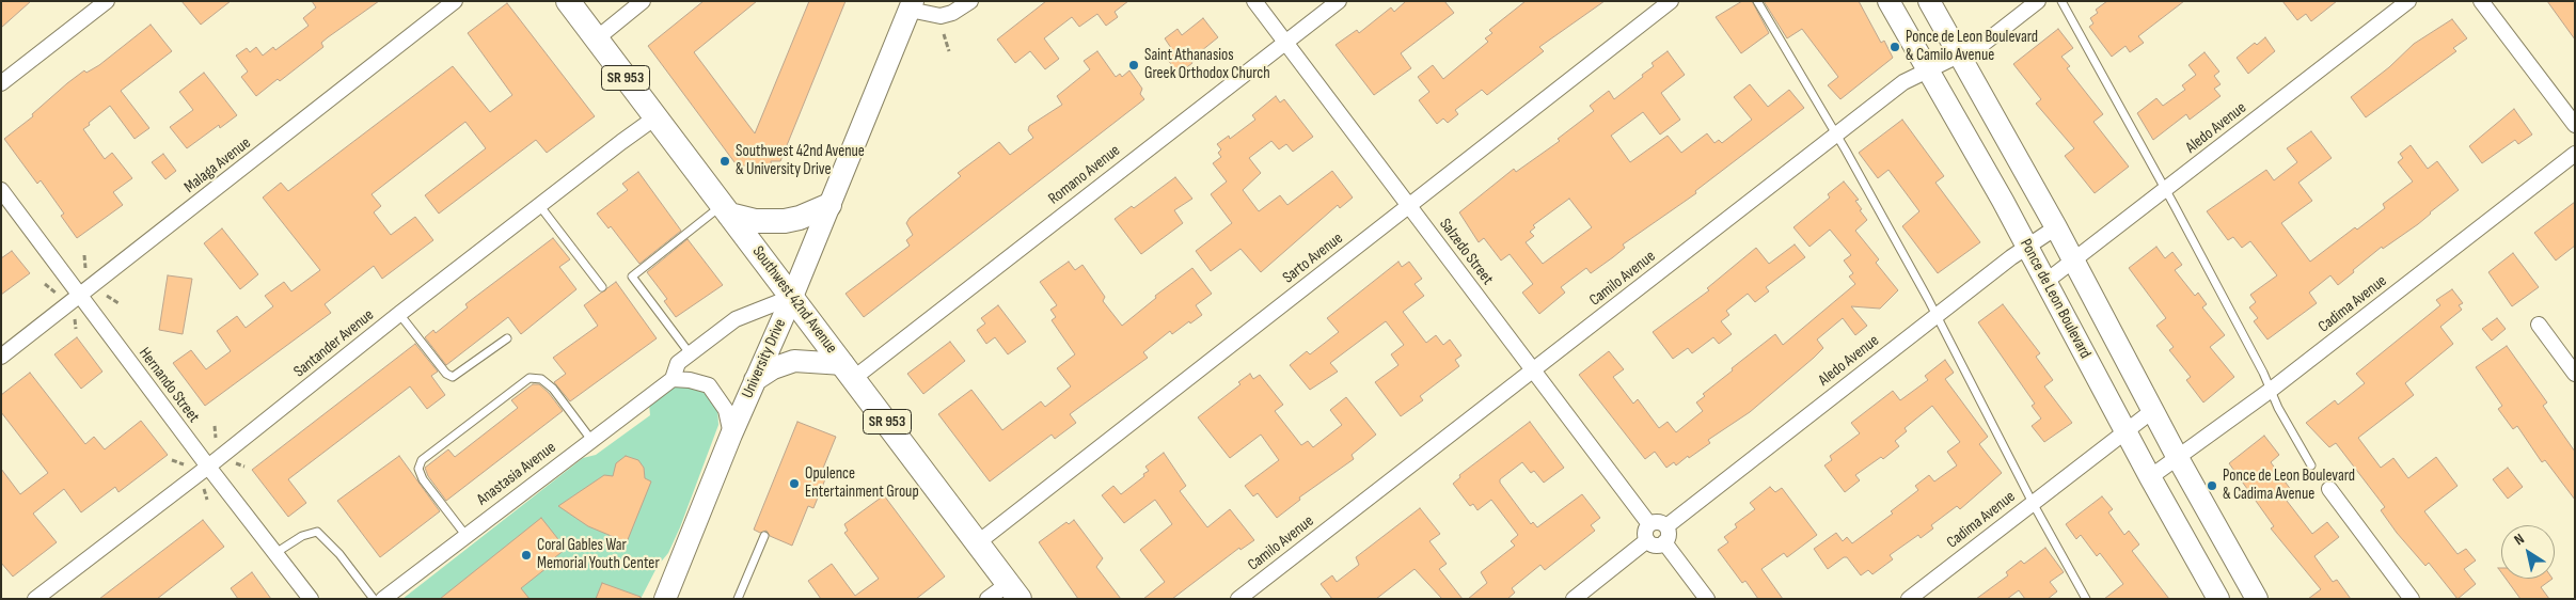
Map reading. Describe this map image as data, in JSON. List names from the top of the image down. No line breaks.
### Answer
{"streets":{"main road":["SR 953","Southwest 42nd Avenue"],"street":["Aledo Avenue","Malaga Avenue","Romano Avenue","Salzedo Street","Sarto Avenue","Camilo Avenue","Ponce de Leon Boulevard","Cadima Avenue","Santander Avenue","University Drive","Hernando Street","Anastasia Avenue"]},"crossings":[["Aledo Avenue","Salzedo Street"],["Aledo Avenue","Ponce de Leon Boulevard"],["Malaga Avenue","Hernando Street"],["Romano Avenue","Salzedo Street"],["Romano Avenue","Southwest 42nd Avenue"],["Salzedo Street","Sarto Avenue"],["Salzedo Street","Camilo Avenue"],["Sarto Avenue","Southwest 42nd Avenue"],["Camilo Avenue","Ponce de Leon Boulevard"],["Ponce de Leon Boulevard","Cadima Avenue"],["Southwest 42nd Avenue","Santander Avenue"],["Southwest 42nd Avenue","University Drive"],["Southwest 42nd Avenue","Anastasia Avenue"],["Santander Avenue","Hernando Street"],["University Drive","Anastasia Avenue"]],"places":["Ponce de Leon Boulevard & Camilo Avenue","Saint Athanasios Greek Orthodox Church","Southwest 42nd Avenue & University Drive","Opulence Entertainment Group","Ponce de Leon Boulevard & Cadima Avenue","Coral Gables War Memorial Youth Center"],"north":"top left"}
